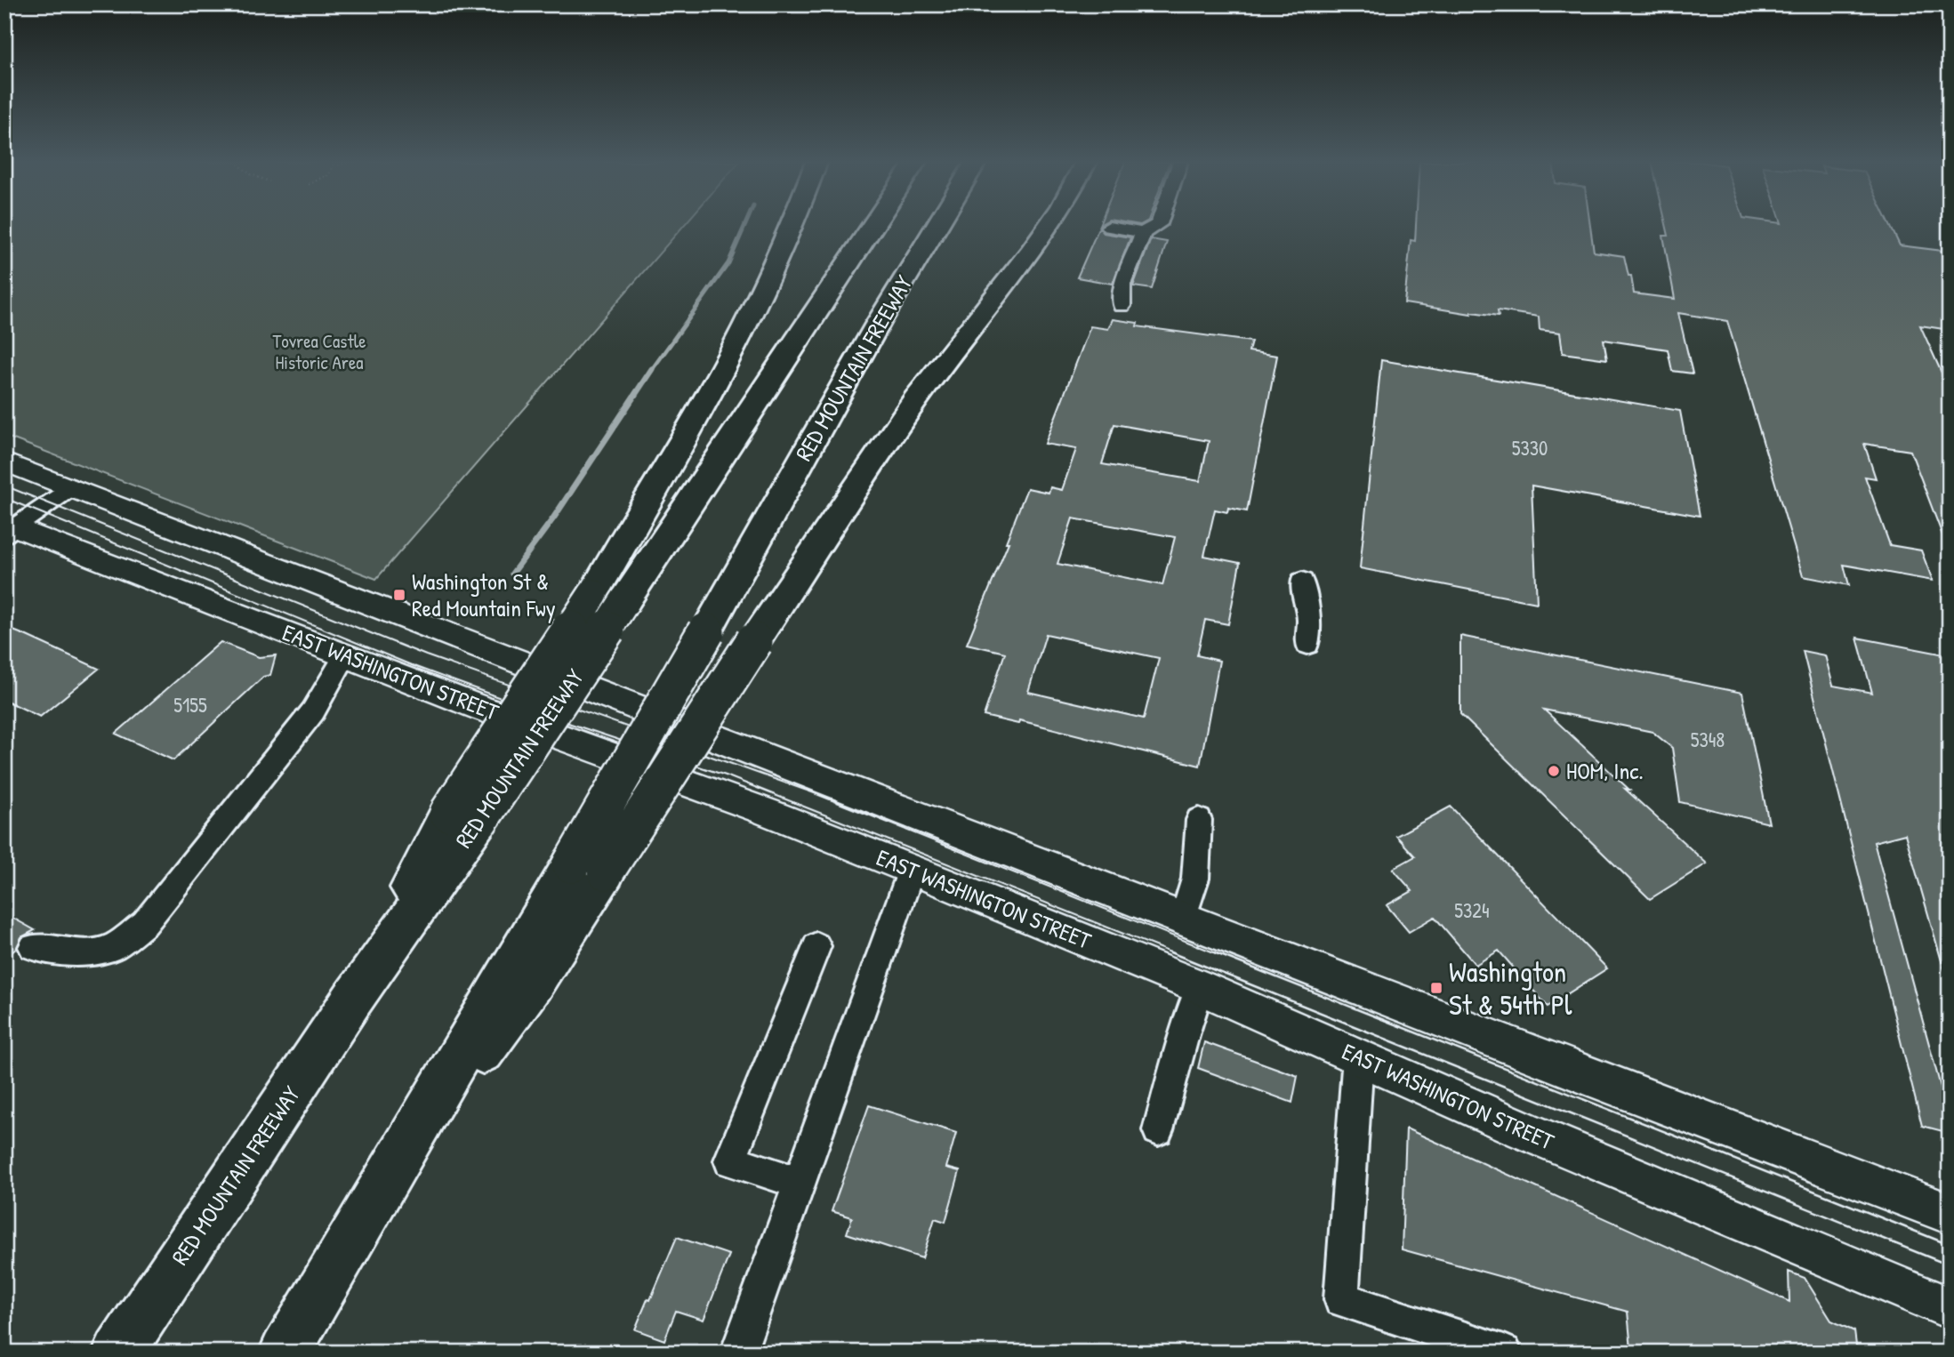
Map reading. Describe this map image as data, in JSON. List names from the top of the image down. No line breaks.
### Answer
{"streets":{"highway":["RED MOUNTAIN FREEWAY"],"main road":["EAST WASHINGTON STREET"]},"parks":["Tovrea Castle Historic Area"],"places":{"transit":["Washington St & Red Mountain Fwy","Washington St & 54th Pl"],"other":["HOM, Inc."]},"house_numbers":["5330","5155","5348","5324"]}
